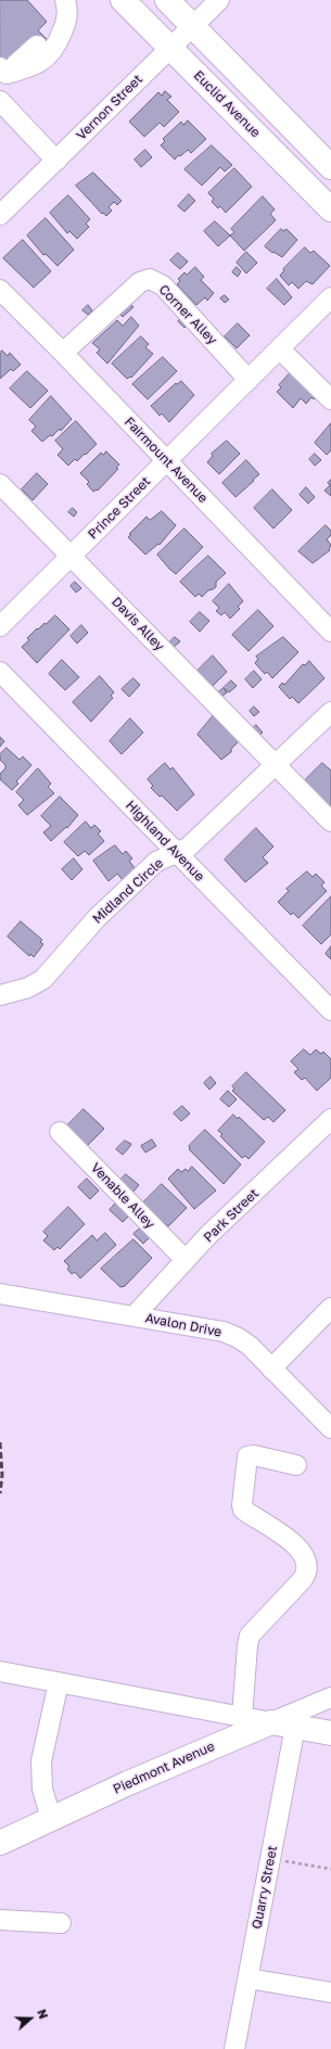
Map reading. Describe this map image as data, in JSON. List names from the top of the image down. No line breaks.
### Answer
{"streets":{"main road":["Euclid Avenue","Piedmont Avenue"],"street":["Vernon Street","Corner Alley","Fairmount Avenue","Prince Street","Davis Alley","Highland Avenue","Midland Circle","Venable Alley","Park Street","Avalon Drive","Quarry Street"]},"crossings":[["Euclid Avenue","Vernon Street"],["Corner Alley","Fairmount Avenue"],["Corner Alley","Prince Street"],["Fairmount Avenue","Prince Street"],["Prince Street","Davis Alley"],["Davis Alley","Midland Circle"],["Highland Avenue","Midland Circle"],["Venable Alley","Park Street"],["Park Street","Avalon Drive"]],"north":"right"}
